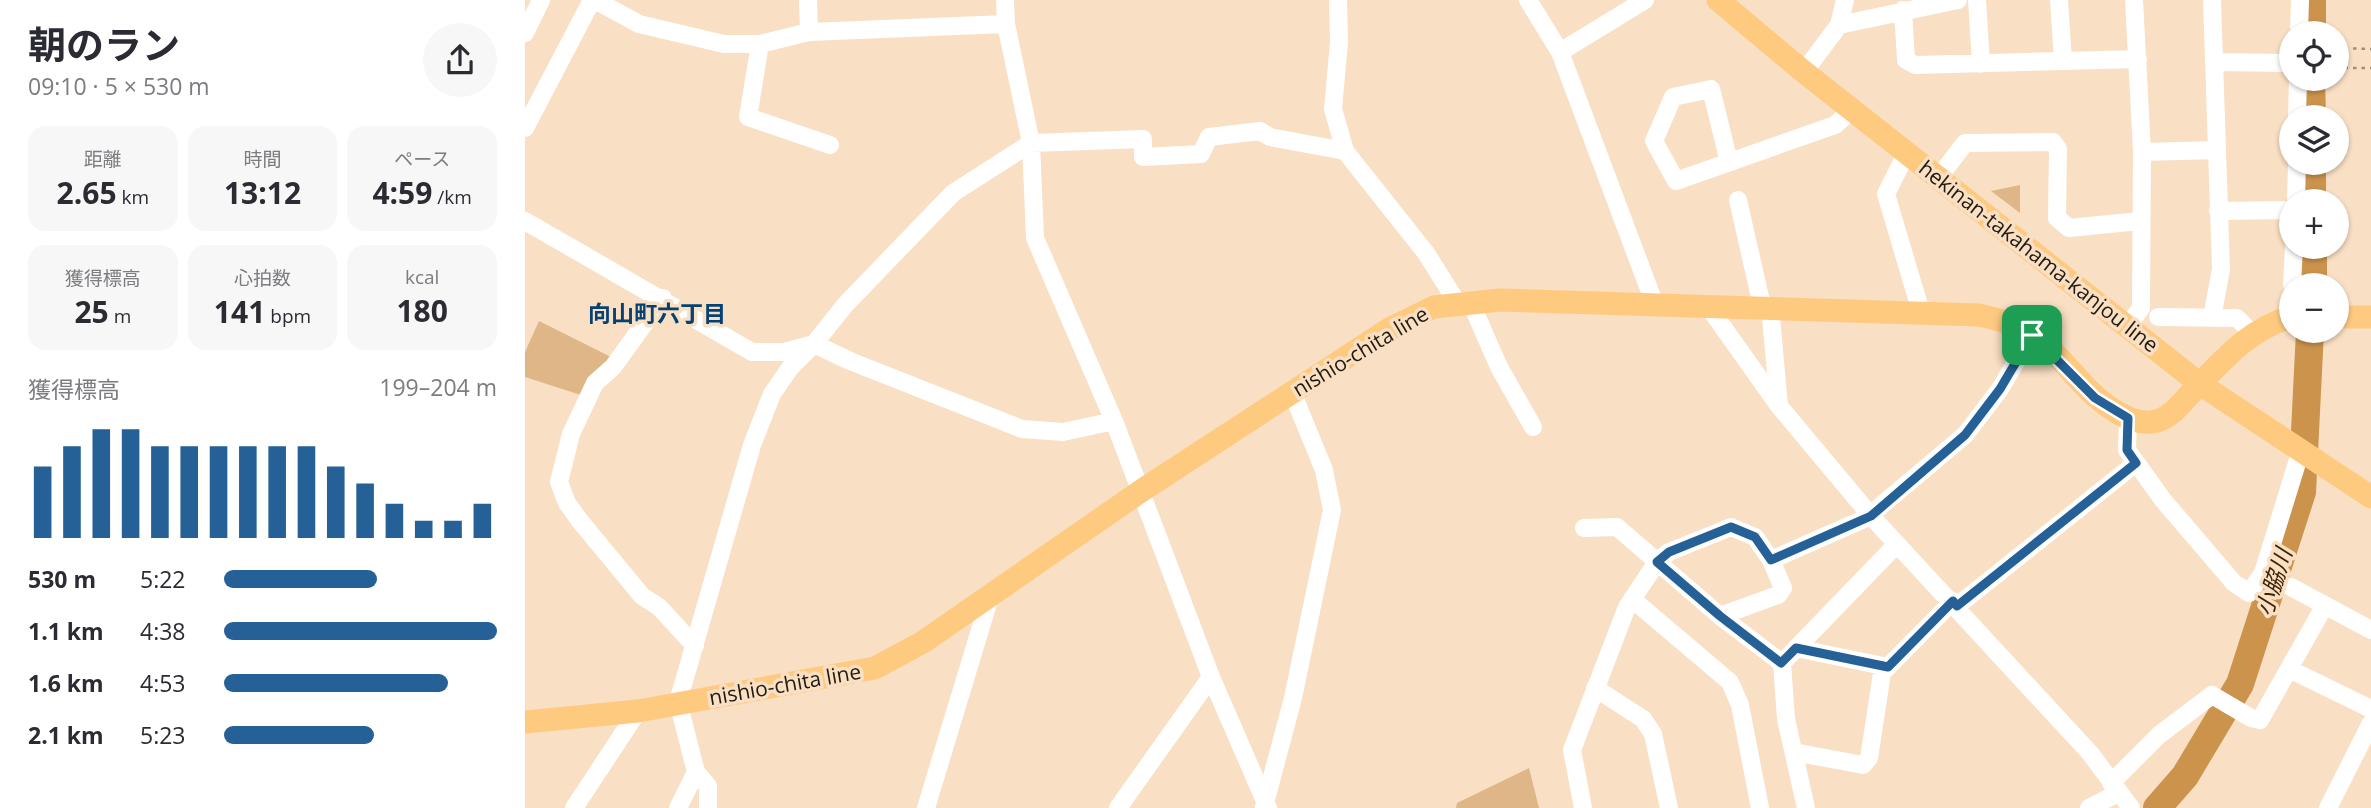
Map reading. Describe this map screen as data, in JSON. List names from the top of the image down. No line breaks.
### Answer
{"streets":{"main road":["hekinan-takahama-kanjou line","nishio-chita line"]},"districts":["向山町六丁目"],"water":["小脇川"],"page":{"heading":["朝のラン","09:10 · 5 × 530 m"],"map_buttons":["+","−"],"stats":[["距離","2.65 km"],["時間","13:12"],["ペース","4:59 /km"],["獲得標高","25 m"],["心拍数","141 bpm"],["kcal","180"]],"chart":["獲得標高","199–204 m"],"list":[{"name":"530 m","note":"5:22"},{"name":"1.1 km","note":"4:38"},{"name":"1.6 km","note":"4:53"},{"name":"2.1 km","note":"5:23"}]}}
